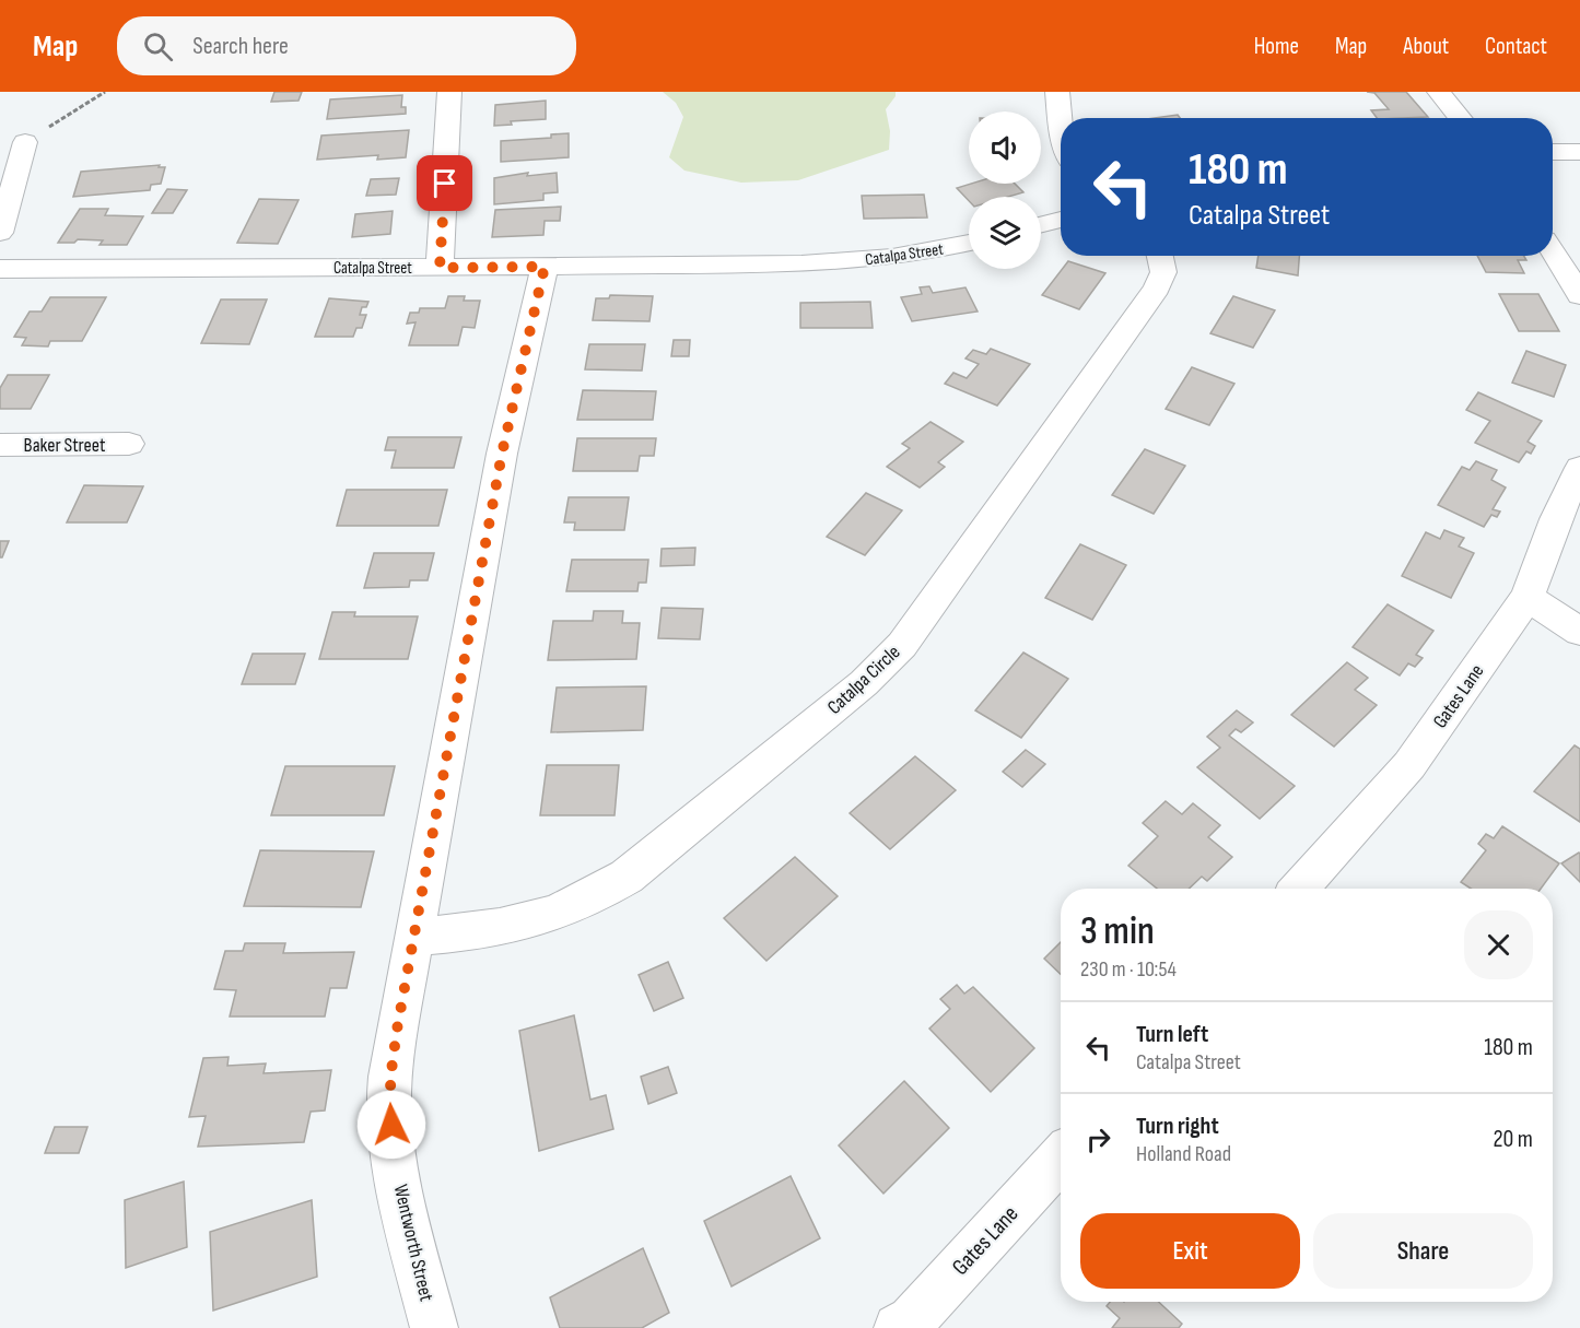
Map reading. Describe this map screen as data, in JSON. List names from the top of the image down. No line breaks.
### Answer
{"streets":{"street":["Catalpa Street","Baker Street","Catalpa Circle","Gates Lane","Wentworth Street"]},"crossings":[["Catalpa Street","Wentworth Street"],["Catalpa Circle","Wentworth Street"]],"page":{"header":"Map","search":"Search here","nav":["Home","Map","About","Contact"],"turn":["180 m","Catalpa Street"],"heading":["3 min","230 m · 10:54"],"list":[{"name":"Turn left","note":"Catalpa Street","value":"180 m"},{"name":"Turn right","note":"Holland Road","value":"20 m"}],"buttons":["Exit","Share"]}}
